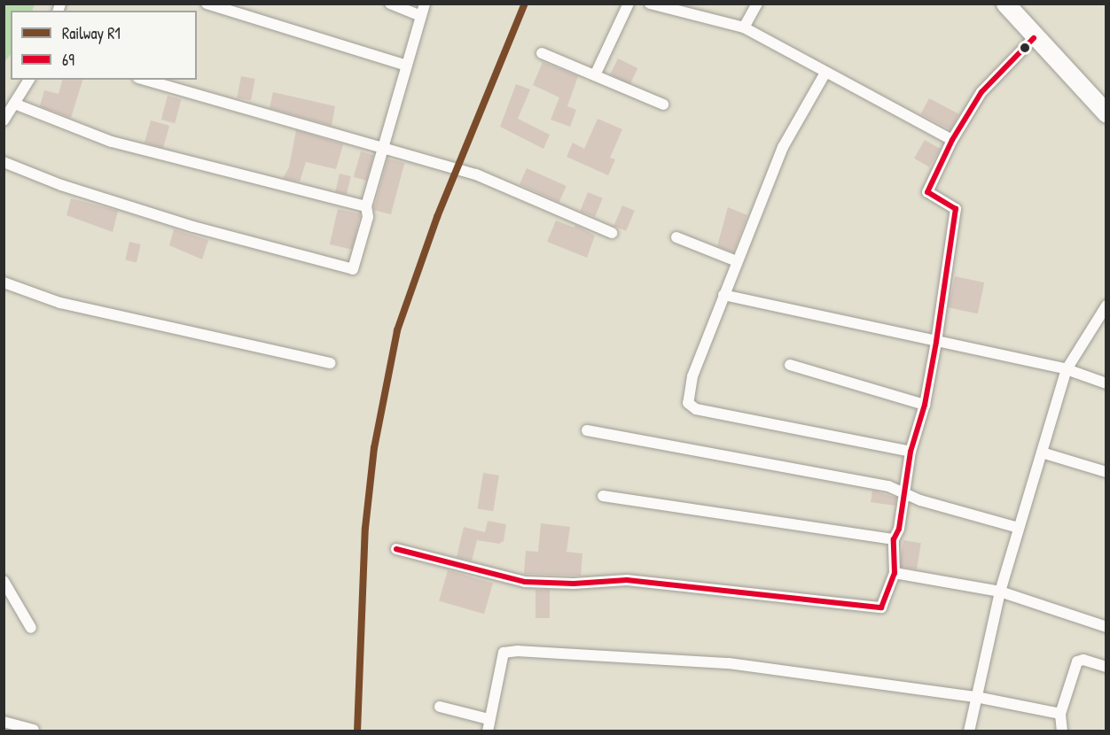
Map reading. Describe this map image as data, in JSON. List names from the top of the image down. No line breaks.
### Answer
{"lines":["rail line R1","transit line 69"],"legend":["Railway R1","69"]}
